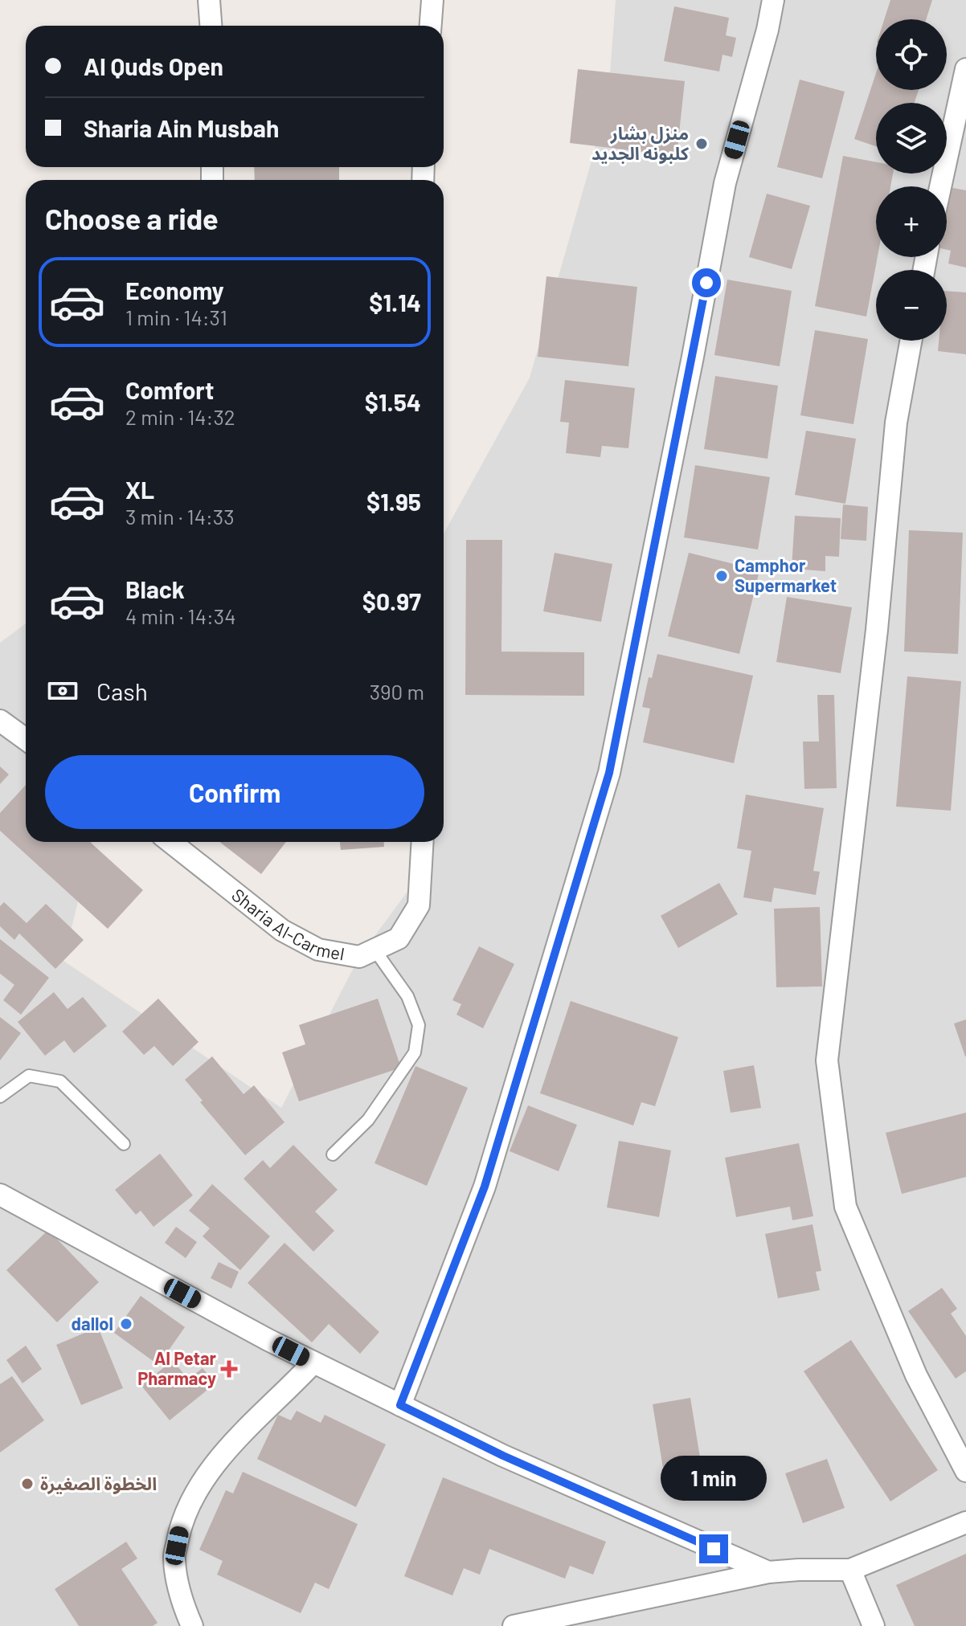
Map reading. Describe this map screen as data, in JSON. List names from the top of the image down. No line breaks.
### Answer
{"streets":{"street":["Sharia Al-Carmel"]},"places":{"other":["منزل بشار كلبونه الجديد","Camphor Supermarket","dallol","الخطوة الصغيرة"],"health":["Al Petar Pharmacy"]},"page":{"map_buttons":["+","−"],"banner":["Al Quds Open","Sharia Ain Musbah"],"heading":"Choose a ride","list":[{"name":"Economy","note":"1 min · 14:31","value":"$1.14"},{"name":"Comfort","note":"2 min · 14:32","value":"$1.54"},{"name":"XL","note":"3 min · 14:33","value":"$1.95"},{"name":"Black","note":"4 min · 14:34","value":"$0.97"}],"pay":["Cash","390 m"],"buttons":"Confirm","bubble":"1 min"}}
